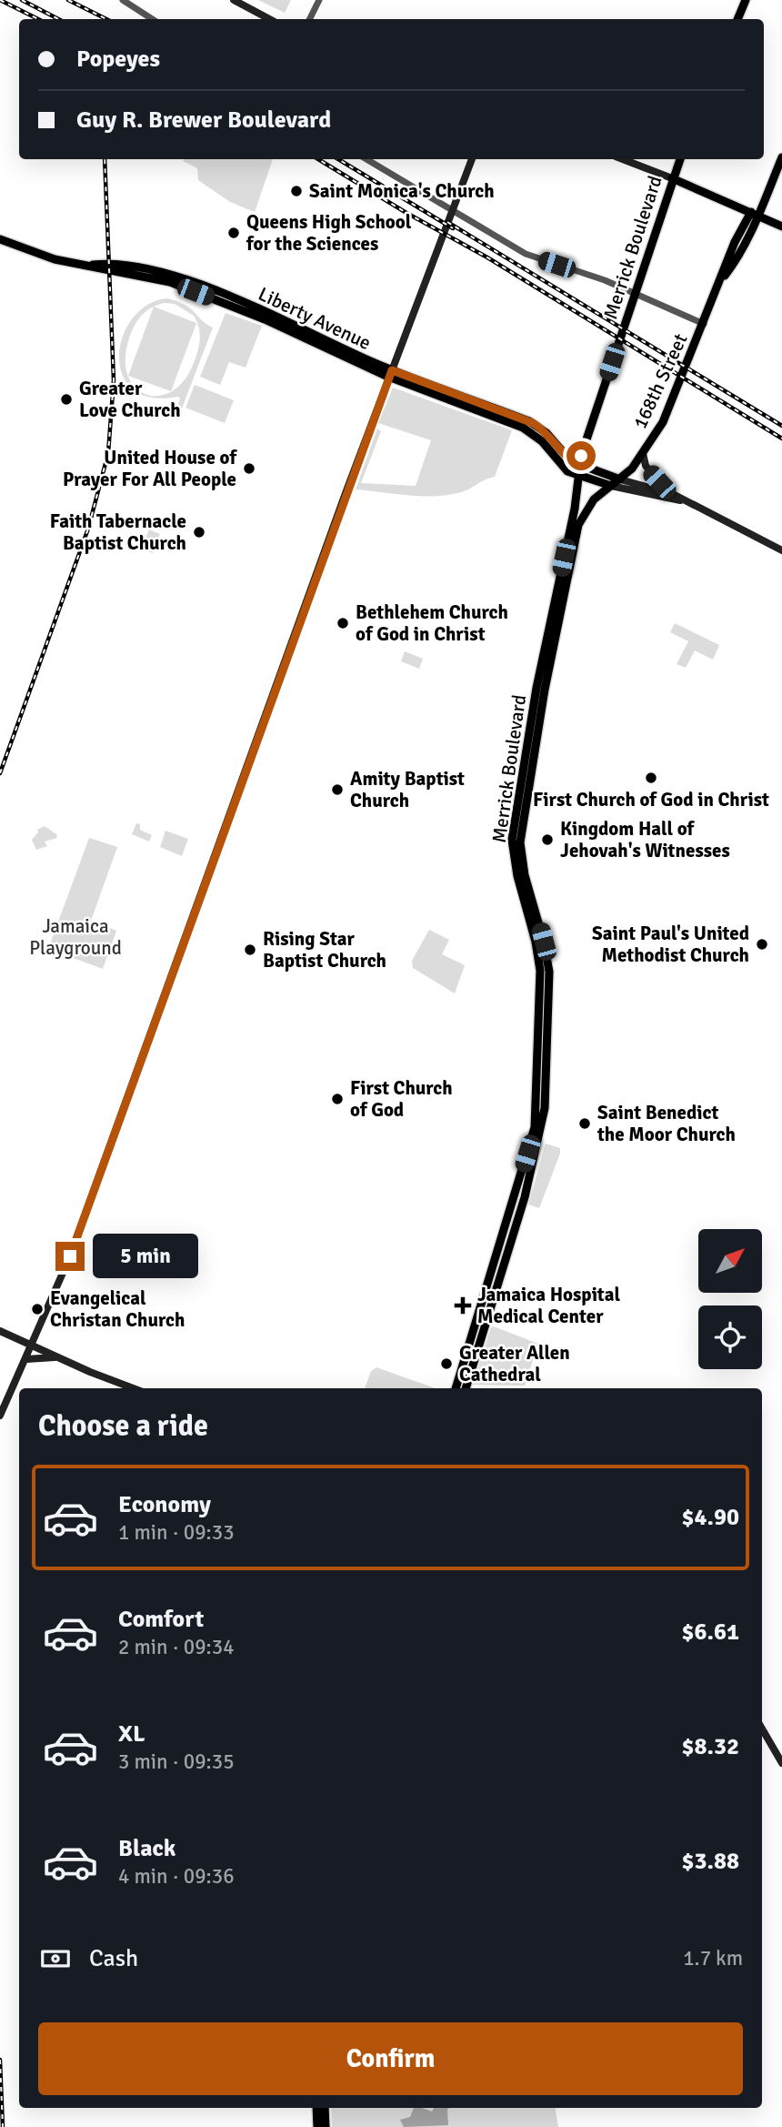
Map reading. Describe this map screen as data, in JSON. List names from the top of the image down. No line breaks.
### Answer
{"streets":{"main road":["Merrick Boulevard","Liberty Avenue","168th Street"]},"crossings":[["Merrick Boulevard","Liberty Avenue"],["Merrick Boulevard","168th Street"],["Liberty Avenue","168th Street"]],"parks":["Jamaica Playground"],"places":{"other":["Saint Monica's Church","Queens High School for the Sciences","Greater Love Church","United House of Prayer For All People","Faith Tabernacle Baptist Church","Bethlehem Church of God in Christ","First Church of God in Christ","Amity Baptist Church","Kingdom Hall of Jehovah's Witnesses","Saint Paul's United Methodist Church","Rising Star Baptist Church","First Church of God","Saint Benedict the Moor Church","Evangelical Christan Church","Greater Allen Cathedral"],"health":["Jamaica Hospital Medical Center"]},"north":"top right","page":{"banner":["Popeyes","Guy R. Brewer Boulevard"],"bubble":"5 min","heading":"Choose a ride","list":[{"name":"Economy","note":"1 min · 09:33","value":"$4.90"},{"name":"Comfort","note":"2 min · 09:34","value":"$6.61"},{"name":"XL","note":"3 min · 09:35","value":"$8.32"},{"name":"Black","note":"4 min · 09:36","value":"$3.88"}],"pay":["Cash","1.7 km"],"buttons":"Confirm"}}
